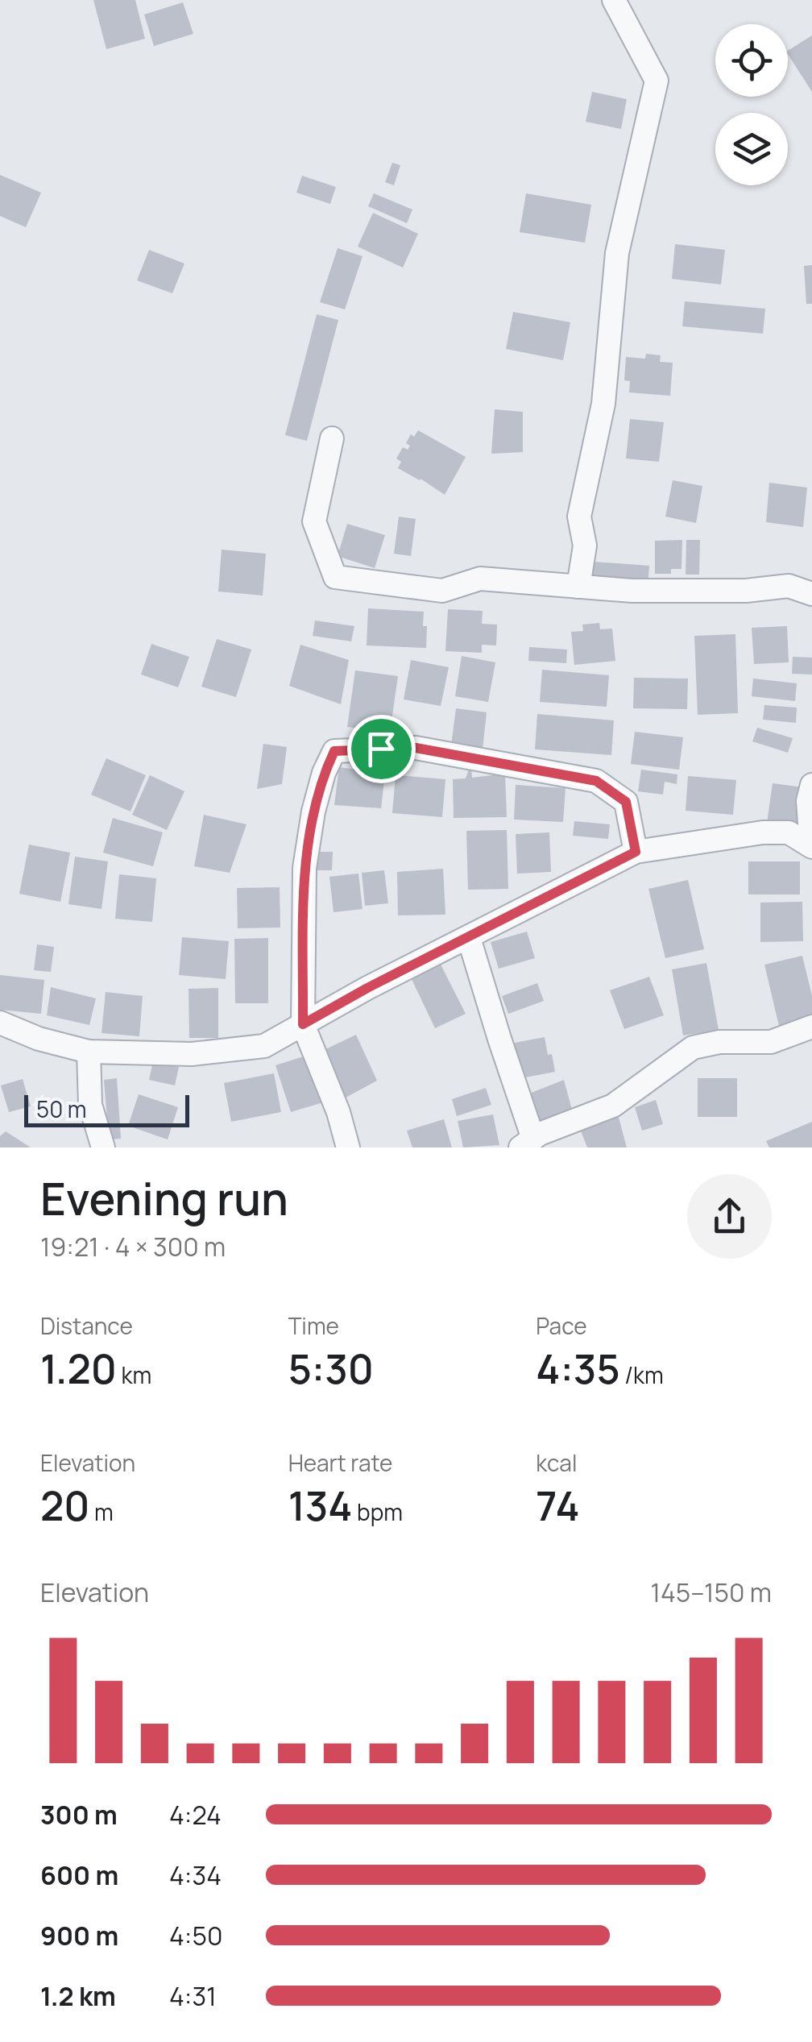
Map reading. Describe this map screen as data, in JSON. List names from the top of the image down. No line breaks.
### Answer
{"scale_bar":"50 m","page":{"scale":"50 m","heading":["Evening run","19:21 · 4 × 300 m"],"stats":[["Distance","1.20 km"],["Time","5:30"],["Pace","4:35 /km"],["Elevation","20 m"],["Heart rate","134 bpm"],["kcal","74"]],"chart":["Elevation","145–150 m"],"list":[{"name":"300 m","note":"4:24"},{"name":"600 m","note":"4:34"},{"name":"900 m","note":"4:50"},{"name":"1.2 km","note":"4:31"}]}}
